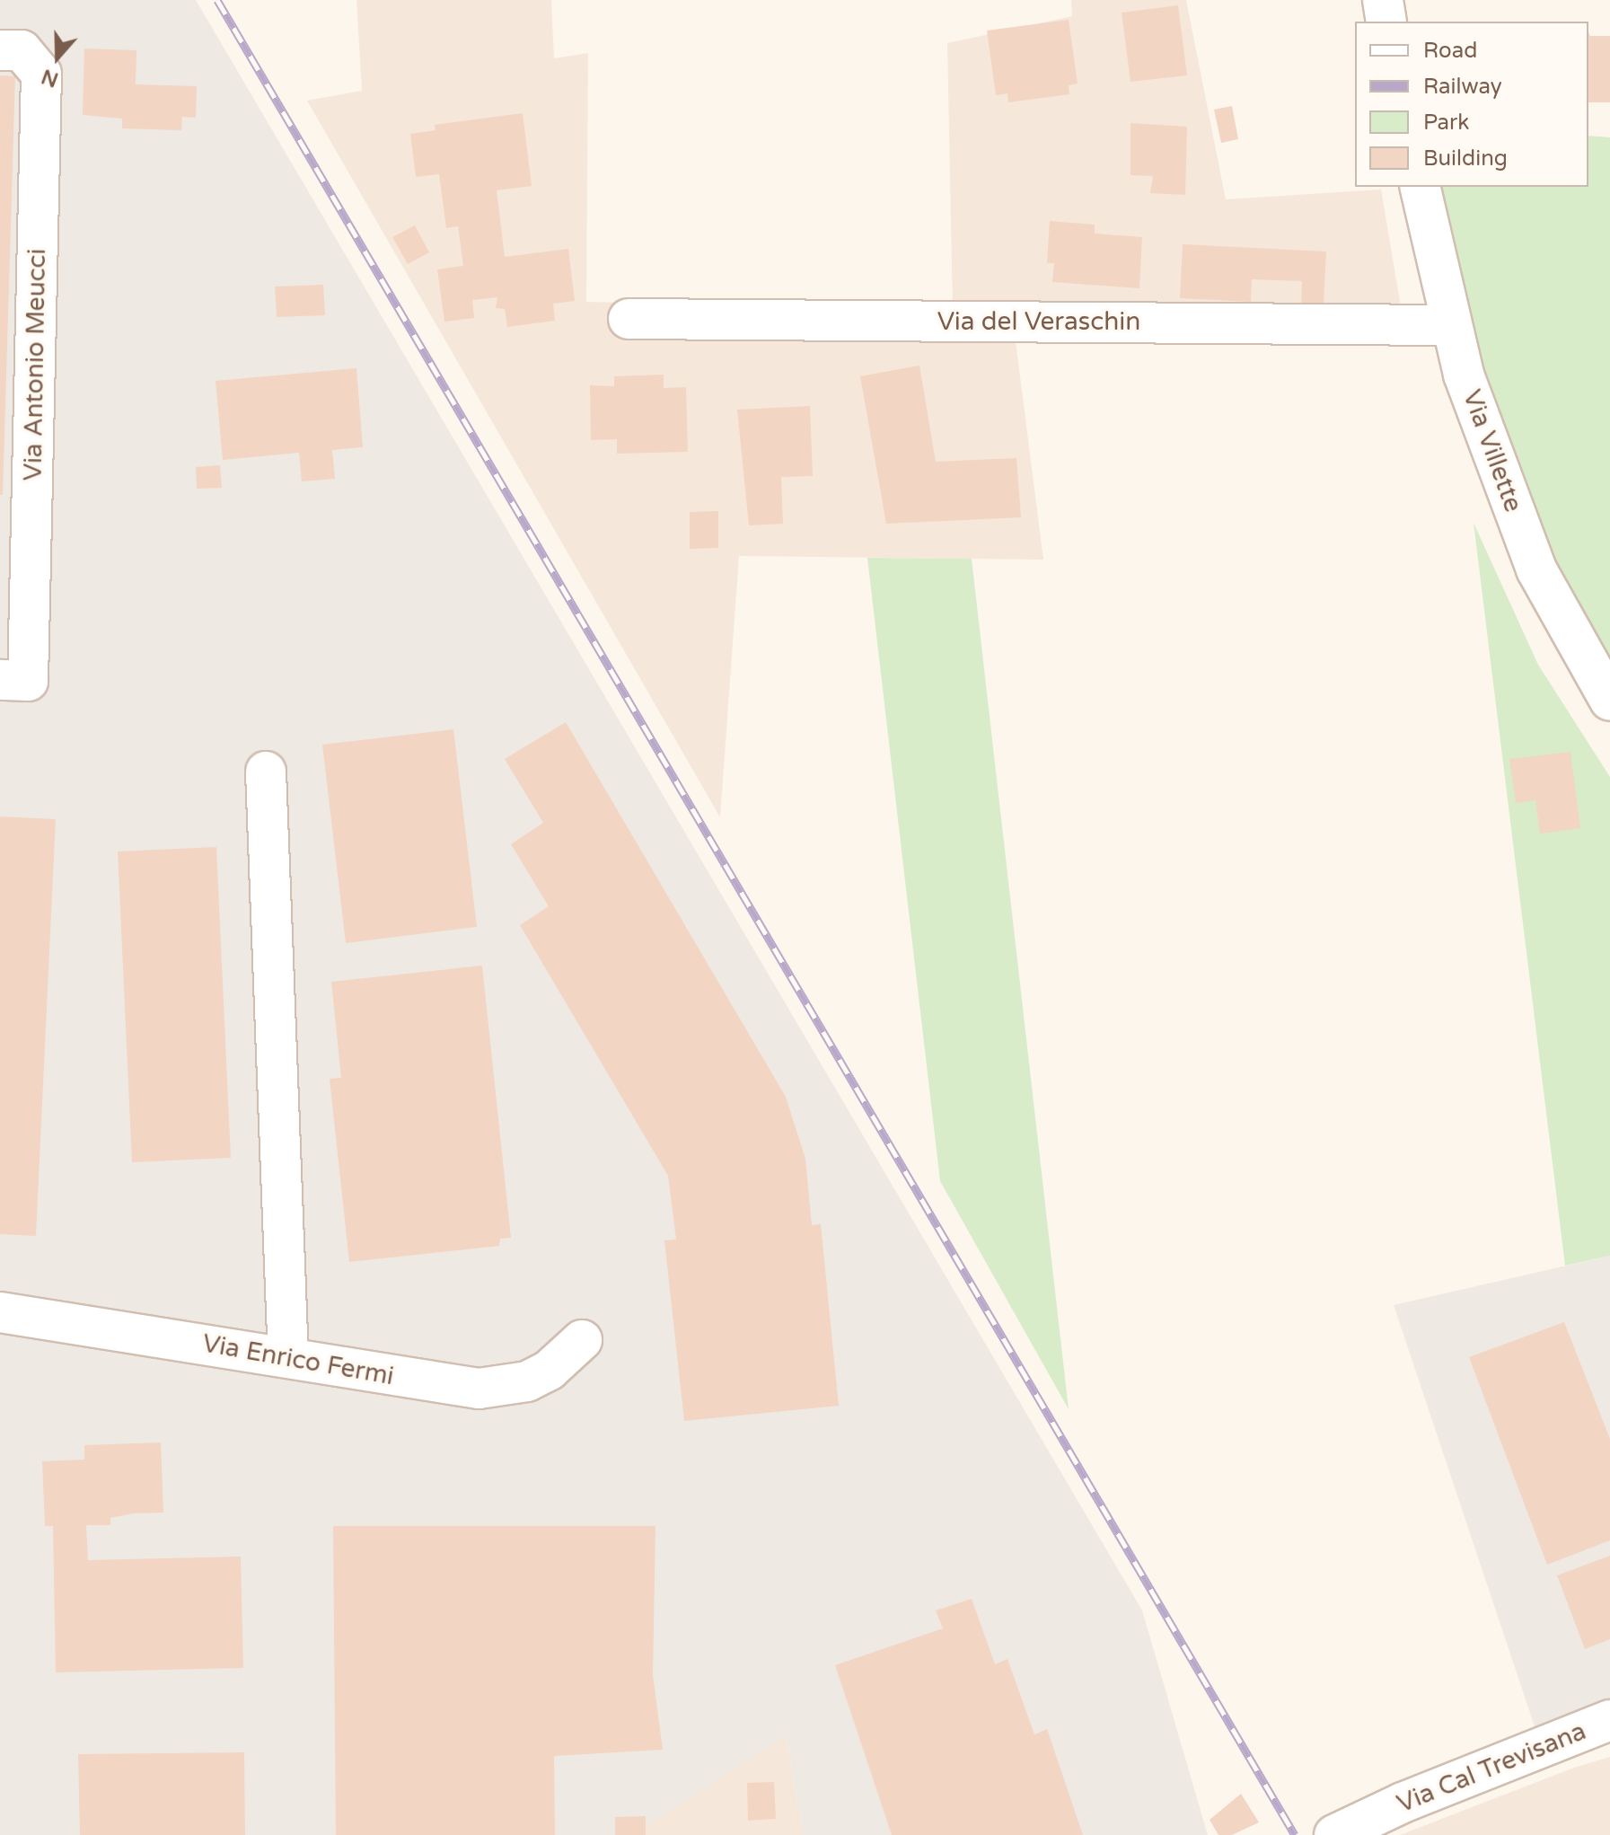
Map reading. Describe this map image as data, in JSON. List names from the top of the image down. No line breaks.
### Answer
{"streets":{"street":["Via del Veraschin","Via Antonio Meucci","Via Villette","Via Enrico Fermi","Via Cal Trevisana"]},"crossings":[["Via del Veraschin","Via Villette"]],"legend":["Road","Railway","Park","Building"],"north":"bottom"}
